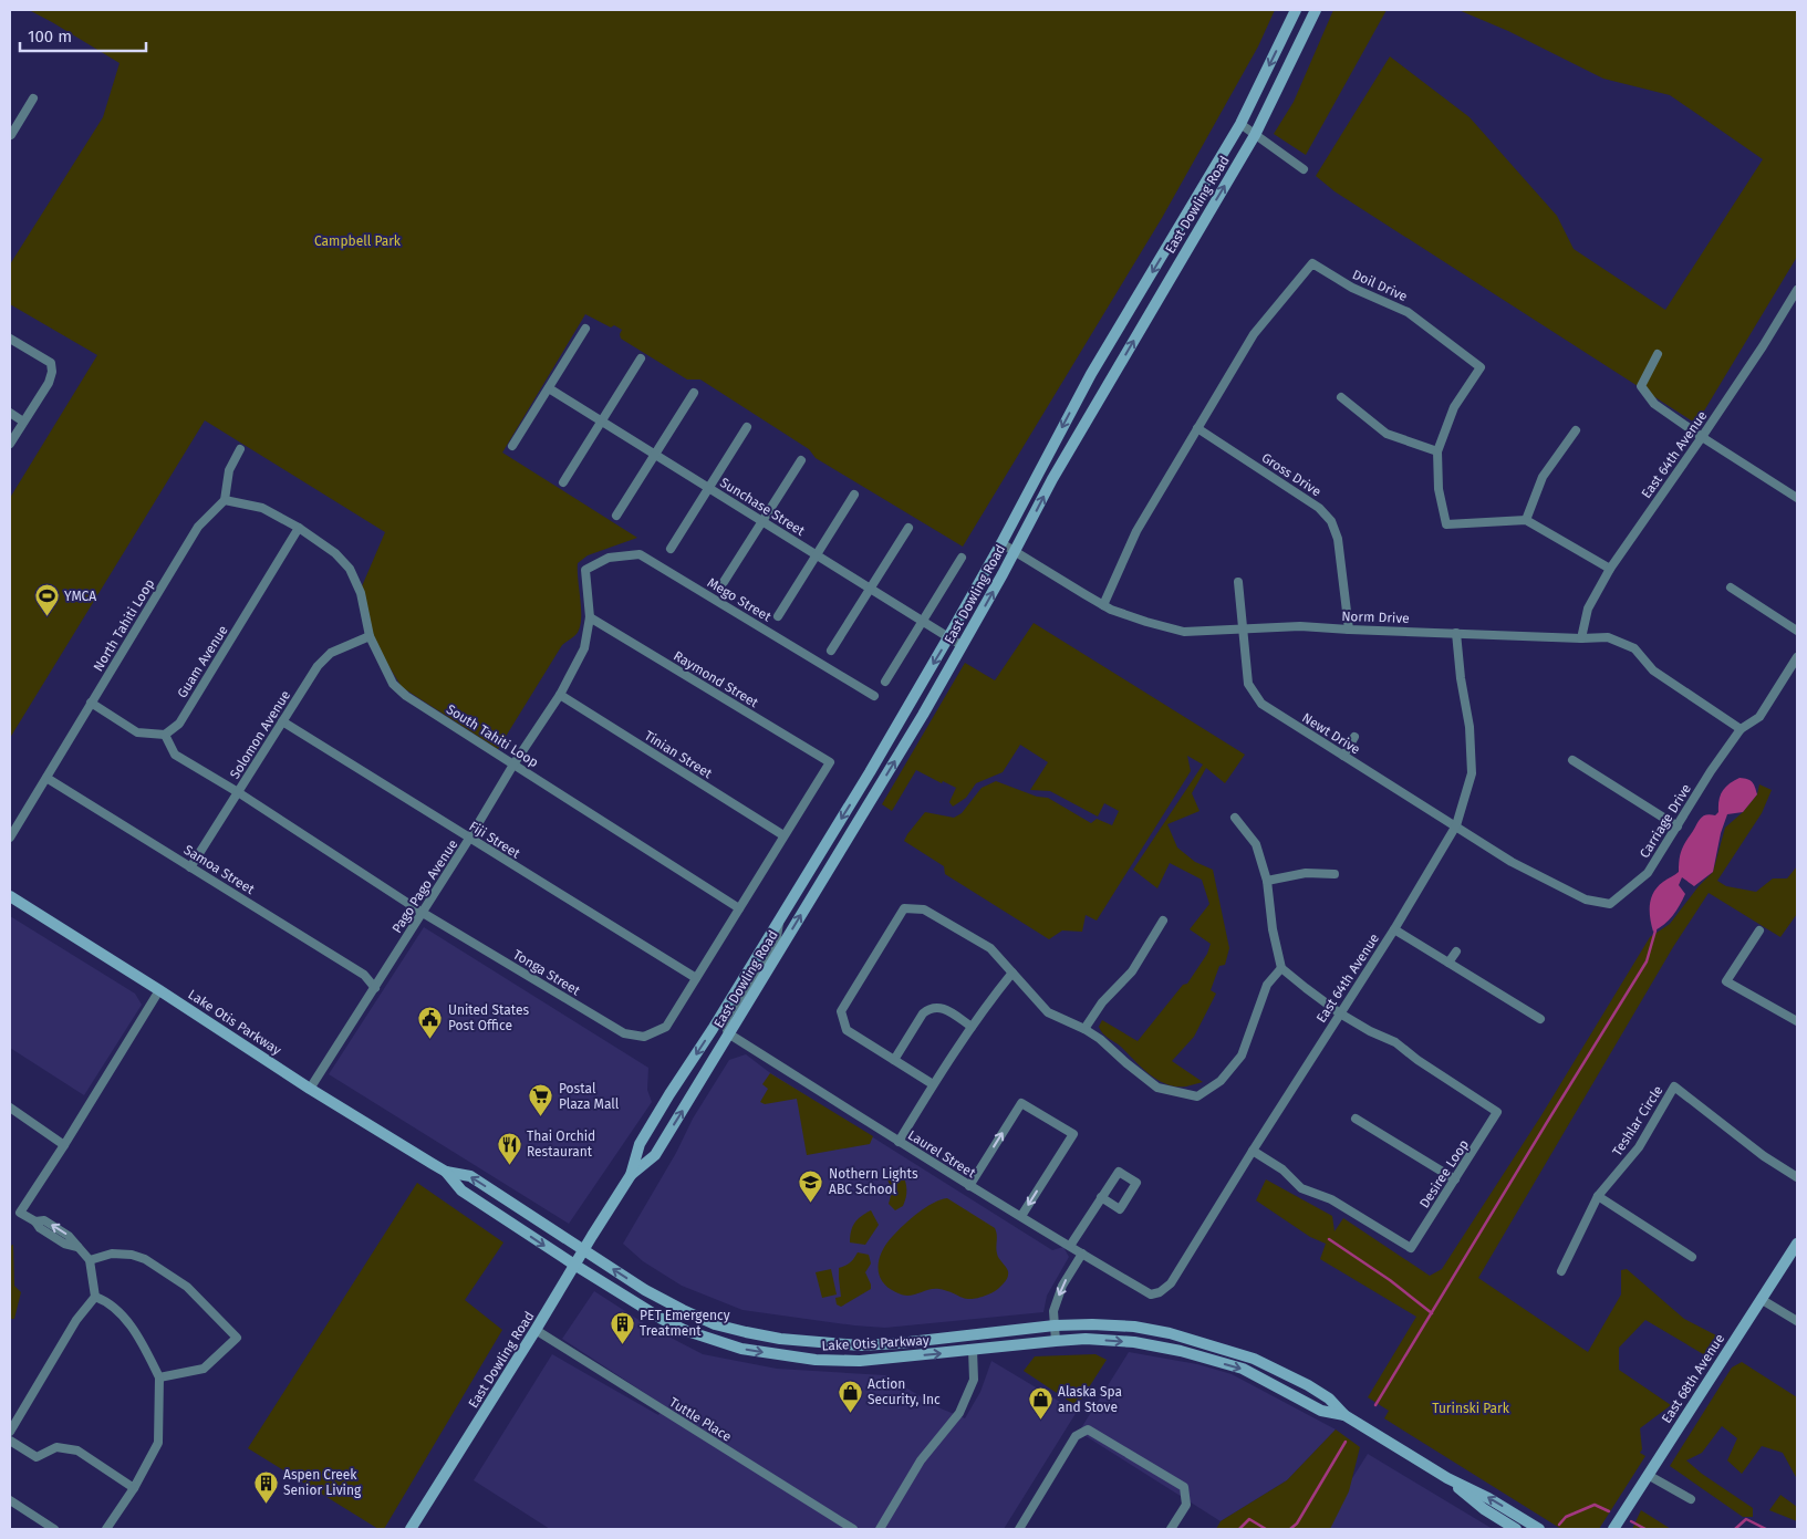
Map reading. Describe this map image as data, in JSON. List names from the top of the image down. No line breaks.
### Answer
{"streets":{"main road":["East Dowling Road","Lake Otis Parkway","East 68th Avenue"],"street":["Doil Drive","East 64th Avenue","Gross Drive","Sunchase Street","Mego Street","Norm Drive","North Tahiti Loop","Guam Avenue","Raymond Street","Newt Drive","Solomon Avenue","South Tahiti Loop","Tinian Street","Carriage Drive","Fiji Street","Samoa Street","Pago Pago Avenue","Tonga Street","Teshlar Circle","Laurel Street","Desiree Loop","Tuttle Place"]},"crossings":[["East Dowling Road","Sunchase Street"],["East Dowling Road","Norm Drive"],["East Dowling Road","Lake Otis Parkway"],["East Dowling Road","Laurel Street"],["East Dowling Road","Tuttle Place"],["Doil Drive","Gross Drive"],["Doil Drive","Norm Drive"],["East 64th Avenue","Norm Drive"],["East 64th Avenue","Newt Drive"],["East 64th Avenue","Carriage Drive"],["East 64th Avenue","Laurel Street"],["East 64th Avenue","Desiree Loop"],["Gross Drive","Norm Drive"],["Mego Street","Pago Pago Avenue"],["Norm Drive","Newt Drive"],["Norm Drive","Carriage Drive"],["North Tahiti Loop","Samoa Street"],["Guam Avenue","South Tahiti Loop"],["Guam Avenue","Tonga Street"],["Raymond Street","Pago Pago Avenue"],["Raymond Street","Tonga Street"],["Newt Drive","Carriage Drive"],["Solomon Avenue","South Tahiti Loop"],["Solomon Avenue","Fiji Street"],["Solomon Avenue","Samoa Street"],["Solomon Avenue","Tonga Street"],["South Tahiti Loop","Pago Pago Avenue"],["South Tahiti Loop","Tonga Street"],["Tinian Street","Pago Pago Avenue"],["Tinian Street","Tonga Street"],["Fiji Street","Pago Pago Avenue"],["Fiji Street","Tonga Street"],["Samoa Street","Pago Pago Avenue"],["Pago Pago Avenue","Tonga Street"],["Pago Pago Avenue","Lake Otis Parkway"]],"parks":["Campbell Park","Turinski Park"],"places":{"sports":["YMCA"],"public building":["United States Post Office"],"supermarket":["Postal Plaza Mall"],"restaurant":["Thai Orchid Restaurant"],"school or university":["Nothern Lights ABC School"],"building":["PET Emergency Treatment","Aspen Creek Senior Living"],"shop":["Action Security, Inc","Alaska Spa and Stove"]},"scale_bar":"100 m"}
